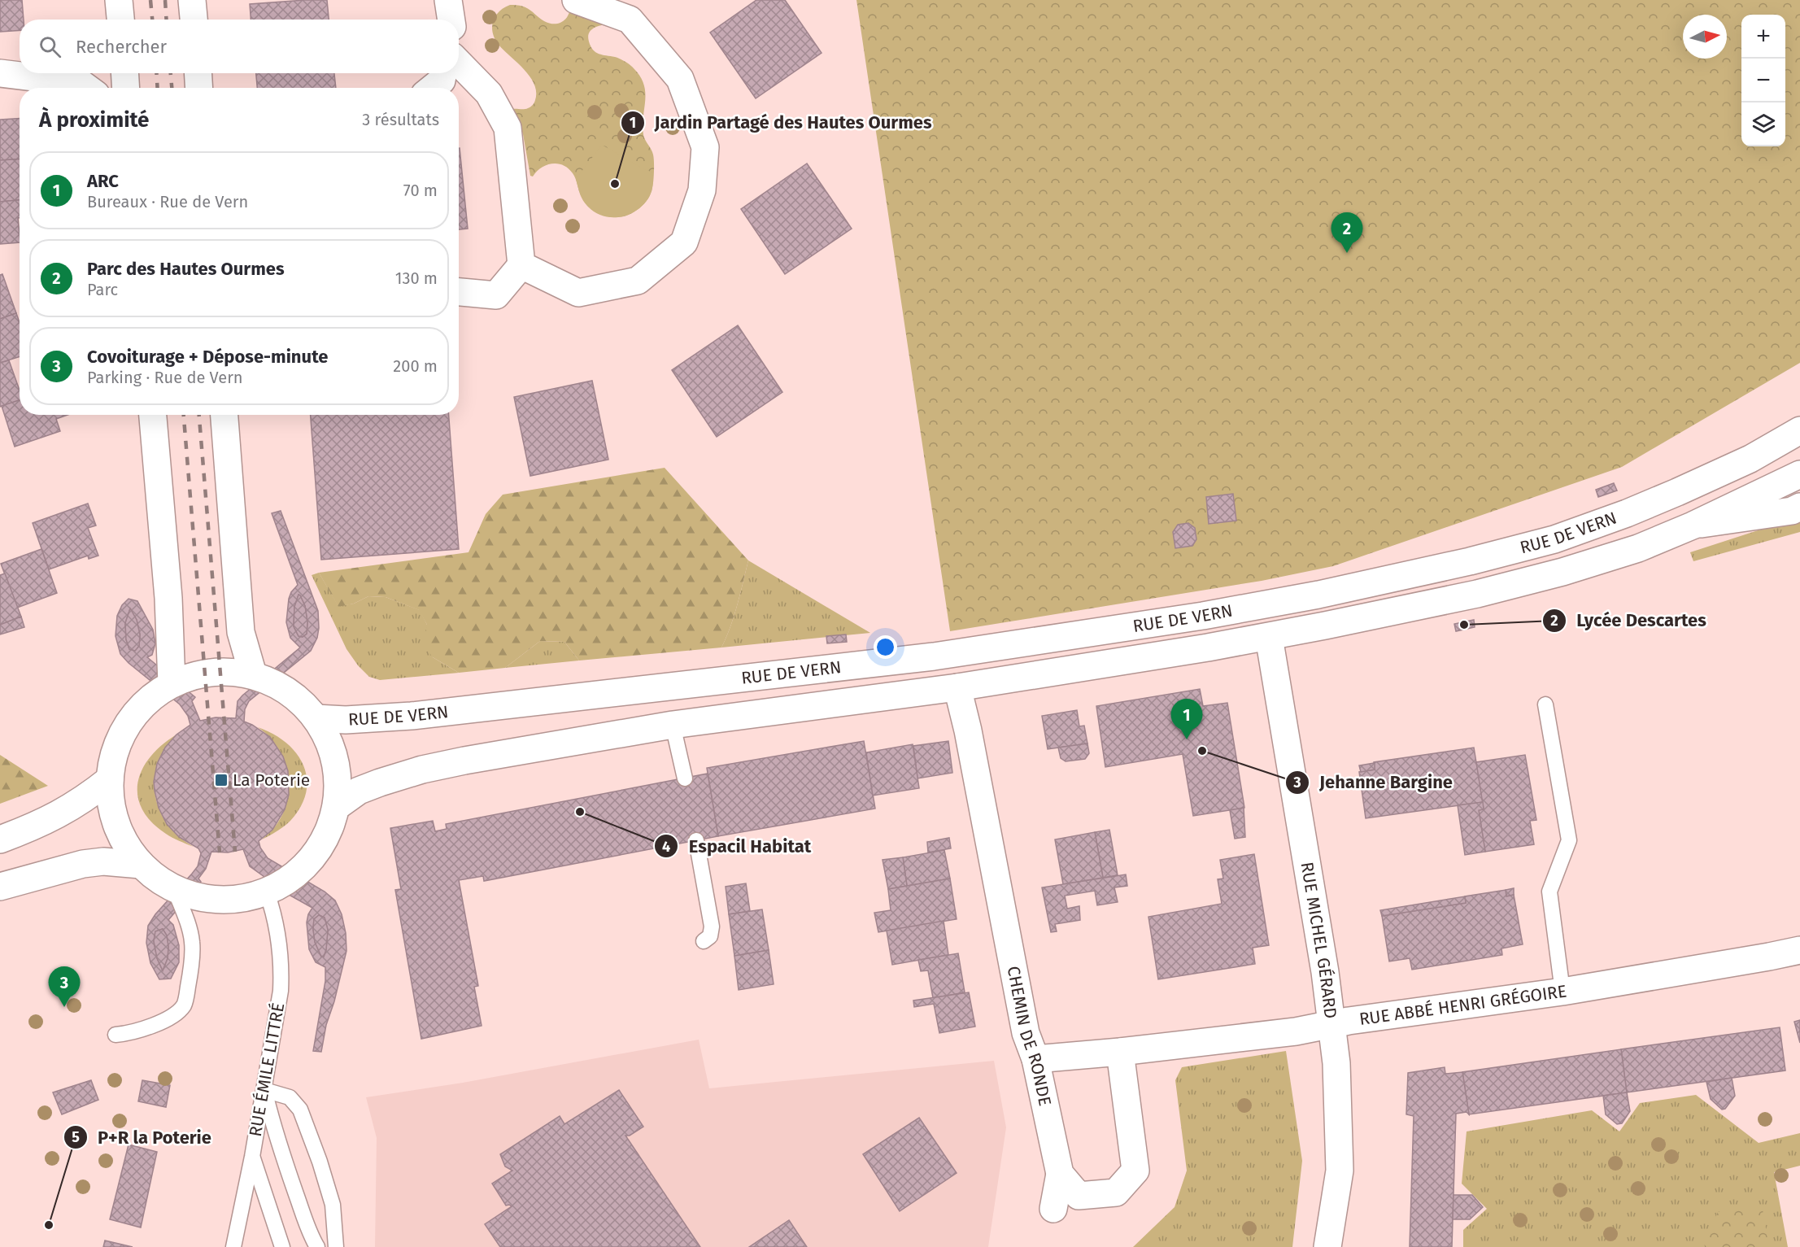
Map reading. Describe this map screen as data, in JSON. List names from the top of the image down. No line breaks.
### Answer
{"streets":{"main road":["RUE DE VERN","RUE MICHEL GÉRARD","RUE ABBÉ HENRI GRÉGOIRE","CHEMIN DE RONDE"],"lane":["RUE ÉMILE LITTRÉ"]},"crossings":[["RUE DE VERN","RUE MICHEL GÉRARD"],["RUE DE VERN","CHEMIN DE RONDE"],["RUE MICHEL GÉRARD","RUE ABBÉ HENRI GRÉGOIRE"],["RUE ABBÉ HENRI GRÉGOIRE","CHEMIN DE RONDE"]],"places":{"other":["Jardin Partagé des Hautes Ourmes","Lycée Descartes","Jehanne Bargine","Espacil Habitat","P+R la Poterie"],"transit":["La Poterie"]},"north":"right","page":{"map_buttons":["+","−"],"search":"Rechercher","heading":["À proximité","3 résultats"],"list":[{"mark":"1","name":"ARC","note":"Bureaux · Rue de Vern","value":"70 m"},{"mark":"2","name":"Parc des Hautes Ourmes","note":"Parc","value":"130 m"},{"mark":"3","name":"Covoiturage + Dépose-minute","note":"Parking · Rue de Vern","value":"200 m"}],"pins":["2","1","3"]}}
